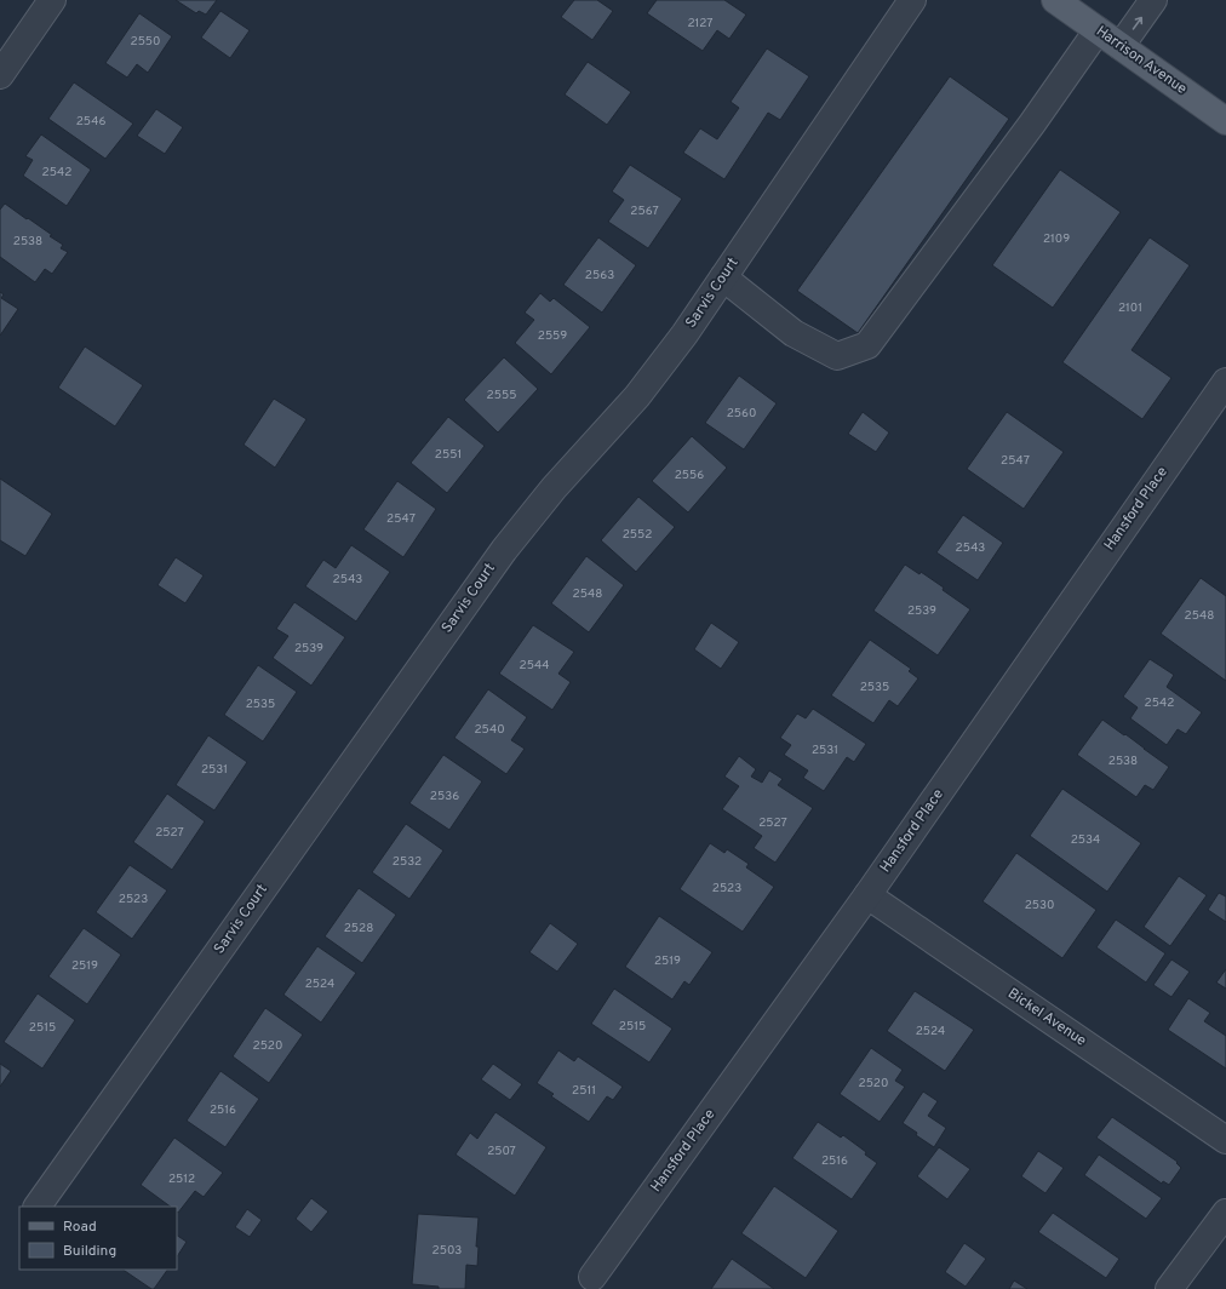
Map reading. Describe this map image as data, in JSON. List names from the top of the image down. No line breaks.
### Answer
{"streets":{"main road":["Harrison Avenue"],"street":["Sarvis Court","Hansford Place","Bickel Avenue"]},"crossings":[["Hansford Place","Bickel Avenue"]],"house_numbers":["2127","2550","2546","2542","2567","2109","2538","2563","2101","2559","2555","2560","2551","2547","2556","2547","2552","2543","2543","2548","2539","2548","2539","2544","2535","2542","2535","2540","2531","2538","2531","2536","2527","2527","2534","2532","2523","2523","2530","2528","2519","2519","2524","2515","2515","2524","2520","2520","2511","2516","2507","2516","2512","2503"],"legend":["Road","Building"]}
